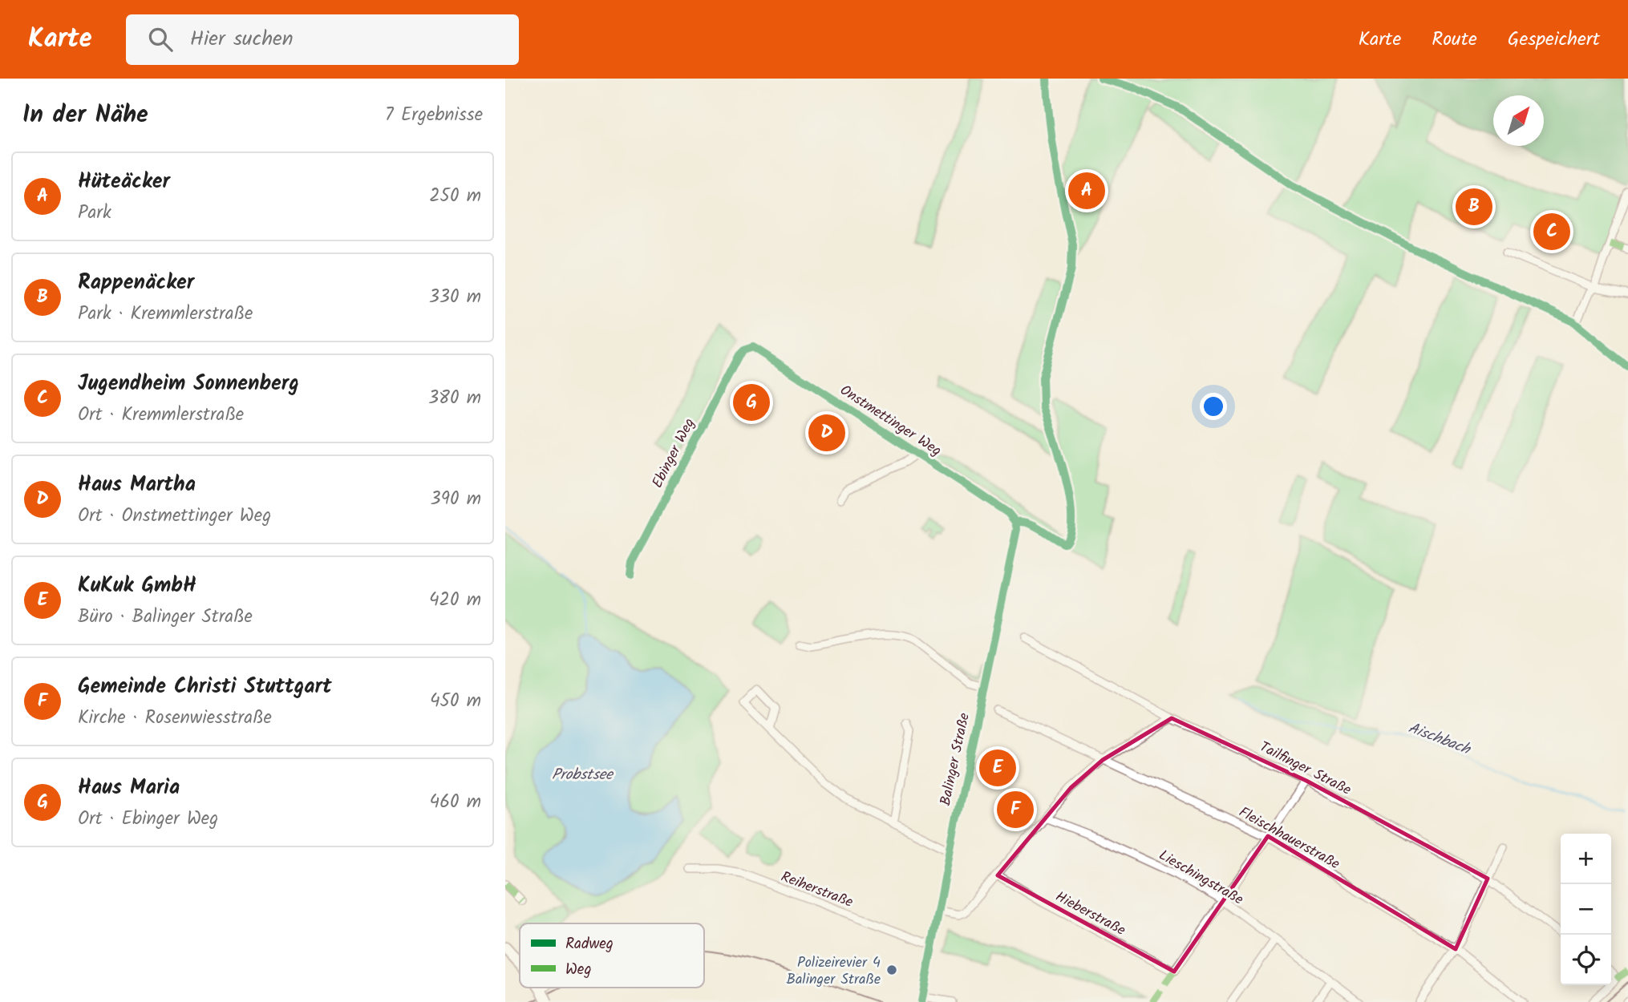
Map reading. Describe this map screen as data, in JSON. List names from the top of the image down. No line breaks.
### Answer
{"streets":{"street":["Onstmettinger Weg","Ebinger Weg","Balinger Straße","Tailfinger Straße","Fleischhauerstraße","Lieschingstraße","Reiherstraße","Hieberstraße"]},"crossings":[["Onstmettinger Weg","Ebinger Weg"],["Onstmettinger Weg","Balinger Straße"],["Balinger Straße","Reiherstraße"],["Lieschingstraße","Hieberstraße"]],"water":["Aischbach","Probstsee"],"places":["Polizeirevier 4 Balinger Straße"],"legend":["Radweg","Weg"],"north":"top right","page":{"header":"Karte","search":"Hier suchen","nav":["Karte","Route","Gespeichert"],"heading":["In der Nähe","7 Ergebnisse"],"list":[{"mark":"A","name":"Hüteäcker","note":"Park","value":"250 m"},{"mark":"B","name":"Rappenäcker","note":"Park · Kremmlerstraße","value":"330 m"},{"mark":"C","name":"Jugendheim Sonnenberg","note":"Ort · Kremmlerstraße","value":"380 m"},{"mark":"D","name":"Haus Martha","note":"Ort · Onstmettinger Weg","value":"390 m"},{"mark":"E","name":"KuKuk GmbH","note":"Büro · Balinger Straße","value":"420 m"},{"mark":"F","name":"Gemeinde Christi Stuttgart","note":"Kirche · Rosenwiesstraße","value":"450 m"},{"mark":"G","name":"Haus Maria","note":"Ort · Ebinger Weg","value":"460 m"}],"pins":["A","B","C","G","D","E","F"],"map_buttons":["+","−"]}}
